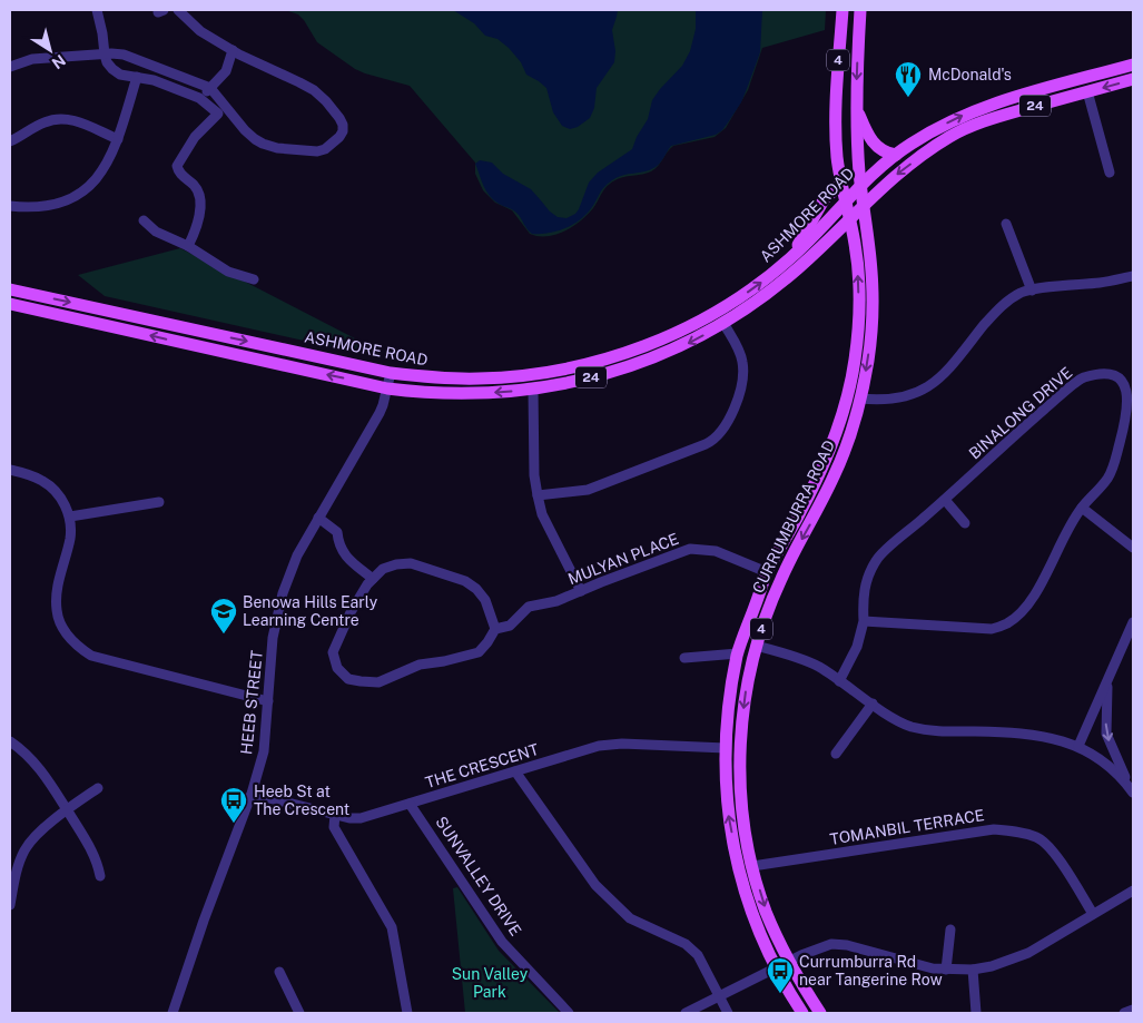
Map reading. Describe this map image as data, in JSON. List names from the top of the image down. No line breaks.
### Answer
{"streets":{"main road":["4","24","ASHMORE ROAD","CURRUMBURRA ROAD"],"street":["BINALONG DRIVE","MULYAN PLACE","HEEB STREET","THE CRESCENT","TOMANBIL TERRACE","SUNVALLEY DRIVE"]},"crossings":[["4","ASHMORE ROAD"],["4","CURRUMBURRA ROAD"],["ASHMORE ROAD","CURRUMBURRA ROAD"],["ASHMORE ROAD","HEEB STREET"],["CURRUMBURRA ROAD","MULYAN PLACE"],["CURRUMBURRA ROAD","THE CRESCENT"],["CURRUMBURRA ROAD","TOMANBIL TERRACE"],["HEEB STREET","THE CRESCENT"],["THE CRESCENT","SUNVALLEY DRIVE"]],"parks":["Sun Valley Park"],"places":{"restaurant":["McDonald's"],"school or university":["Benowa Hills Early Learning Centre"],"bus stop":["Heeb St at The Crescent","Currumburra Rd near Tangerine Row"]},"north":"bottom right"}
